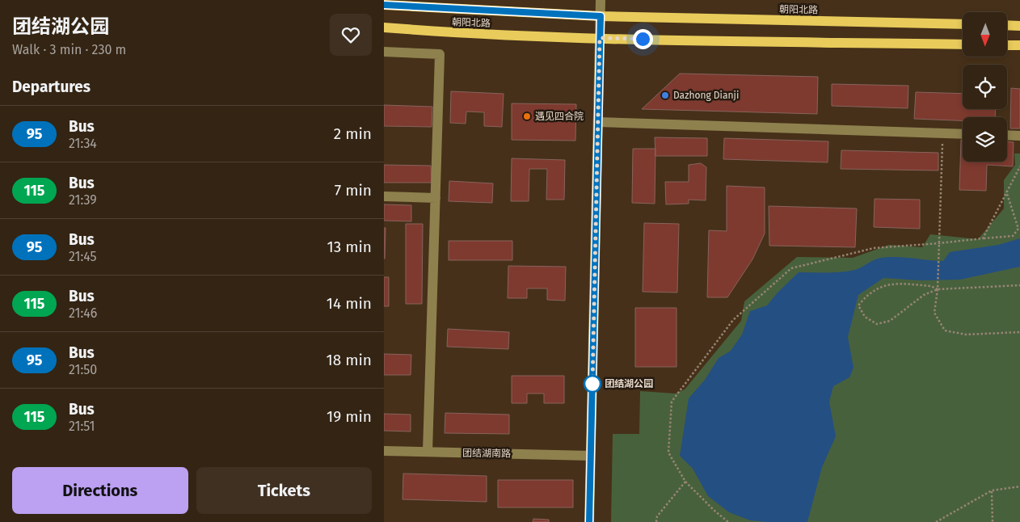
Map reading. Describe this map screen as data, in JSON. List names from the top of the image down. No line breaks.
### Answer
{"streets":{"main road":["朝阳北路"],"street":["团结湖南路"]},"places":["Dazhong Dianji","遇见四合院","团结湖公园"],"lines":["bus line 95"],"north":"bottom","page":{"heading":[["团结湖公园","Walk · 3 min · 230 m"],"Departures"],"list":[{"mark":"95","name":"Bus","note":"21:34","value":"2 min"},{"mark":"115","name":"Bus","note":"21:39","value":"7 min"},{"mark":"95","name":"Bus","note":"21:45","value":"13 min"},{"mark":"115","name":"Bus","note":"21:46","value":"14 min"},{"mark":"95","name":"Bus","note":"21:50","value":"18 min"},{"mark":"115","name":"Bus","note":"21:51","value":"19 min"}],"buttons":["Directions","Tickets"]}}
